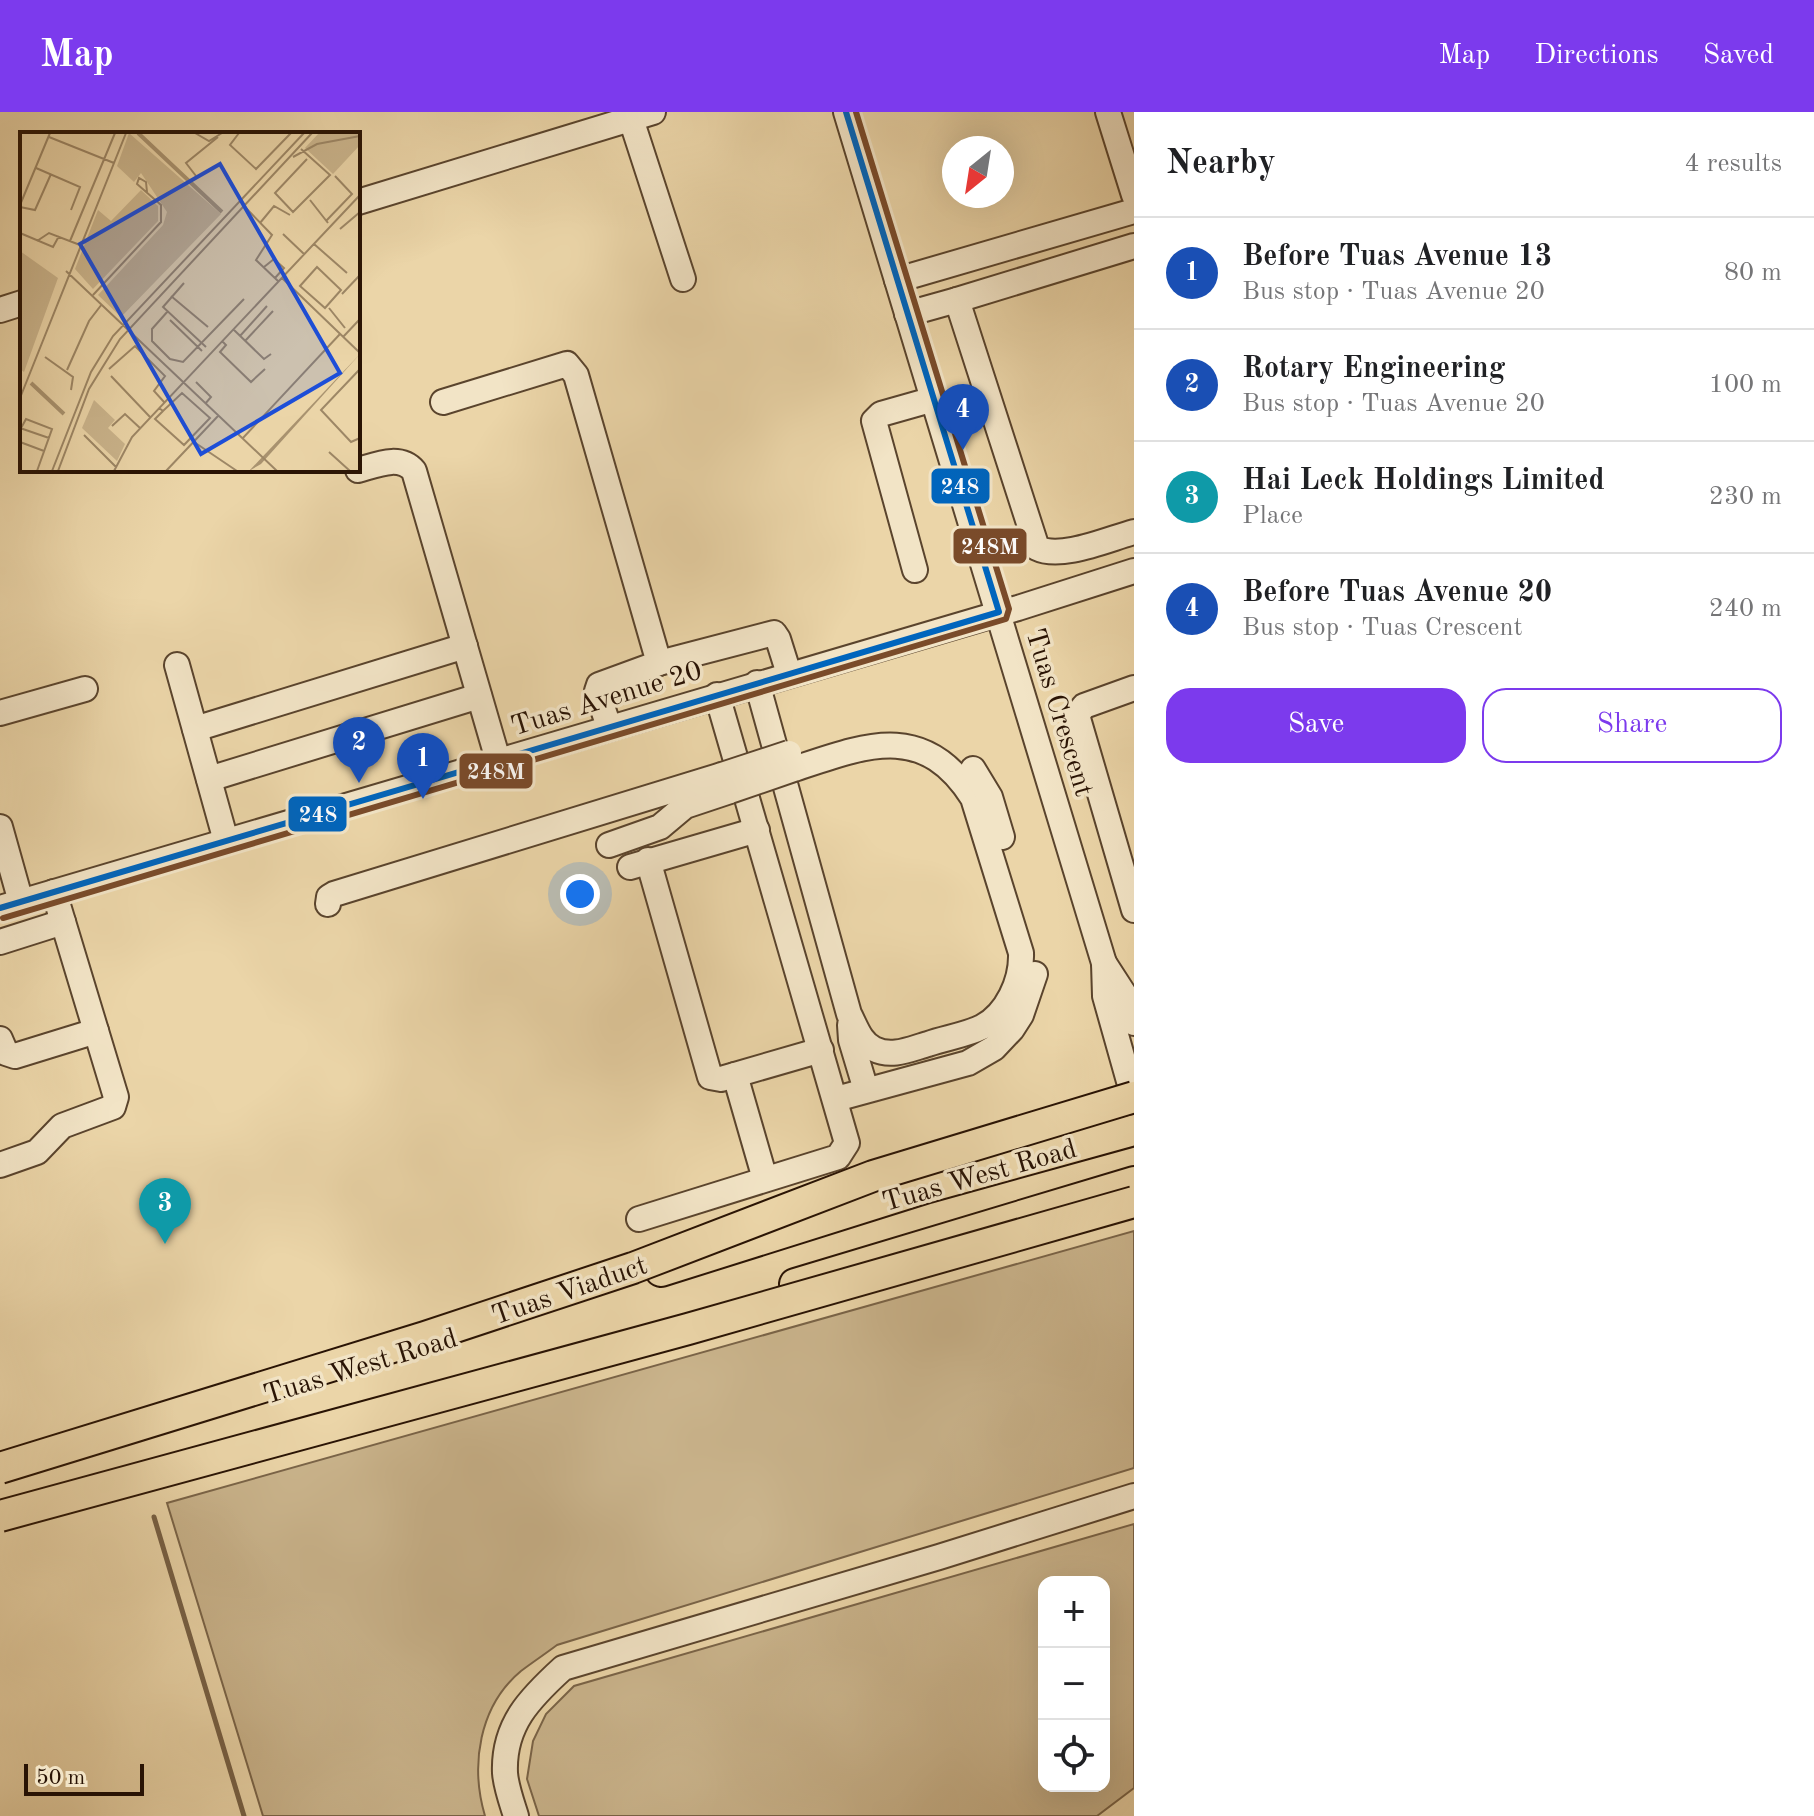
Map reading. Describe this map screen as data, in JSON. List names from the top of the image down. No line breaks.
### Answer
{"streets":{"main road":["Tuas West Road","Tuas Viaduct"],"street":["Tuas Avenue 20","Tuas Crescent"]},"crossings":[["Tuas Avenue 20","Tuas Crescent"],["Tuas Crescent","Tuas Viaduct"]],"lines":["transit line 248","transit line 248M"],"scale_bar":"50 m","north":"bottom left","page":{"header":"Map","nav":["Map","Directions","Saved"],"heading":["Nearby","4 results"],"list":[{"mark":"1","name":"Before Tuas Avenue 13","note":"Bus stop · Tuas Avenue 20","value":"80 m"},{"mark":"2","name":"Rotary Engineering","note":"Bus stop · Tuas Avenue 20","value":"100 m"},{"mark":"3","name":"Hai Leck Holdings Limited","note":"Place","value":"230 m"},{"mark":"4","name":"Before Tuas Avenue 20","note":"Bus stop · Tuas Crescent","value":"240 m"}],"pins":["4","2","1","3"],"buttons":["Save","Share"],"map_buttons":["+","−"],"scale":"50 m"}}
